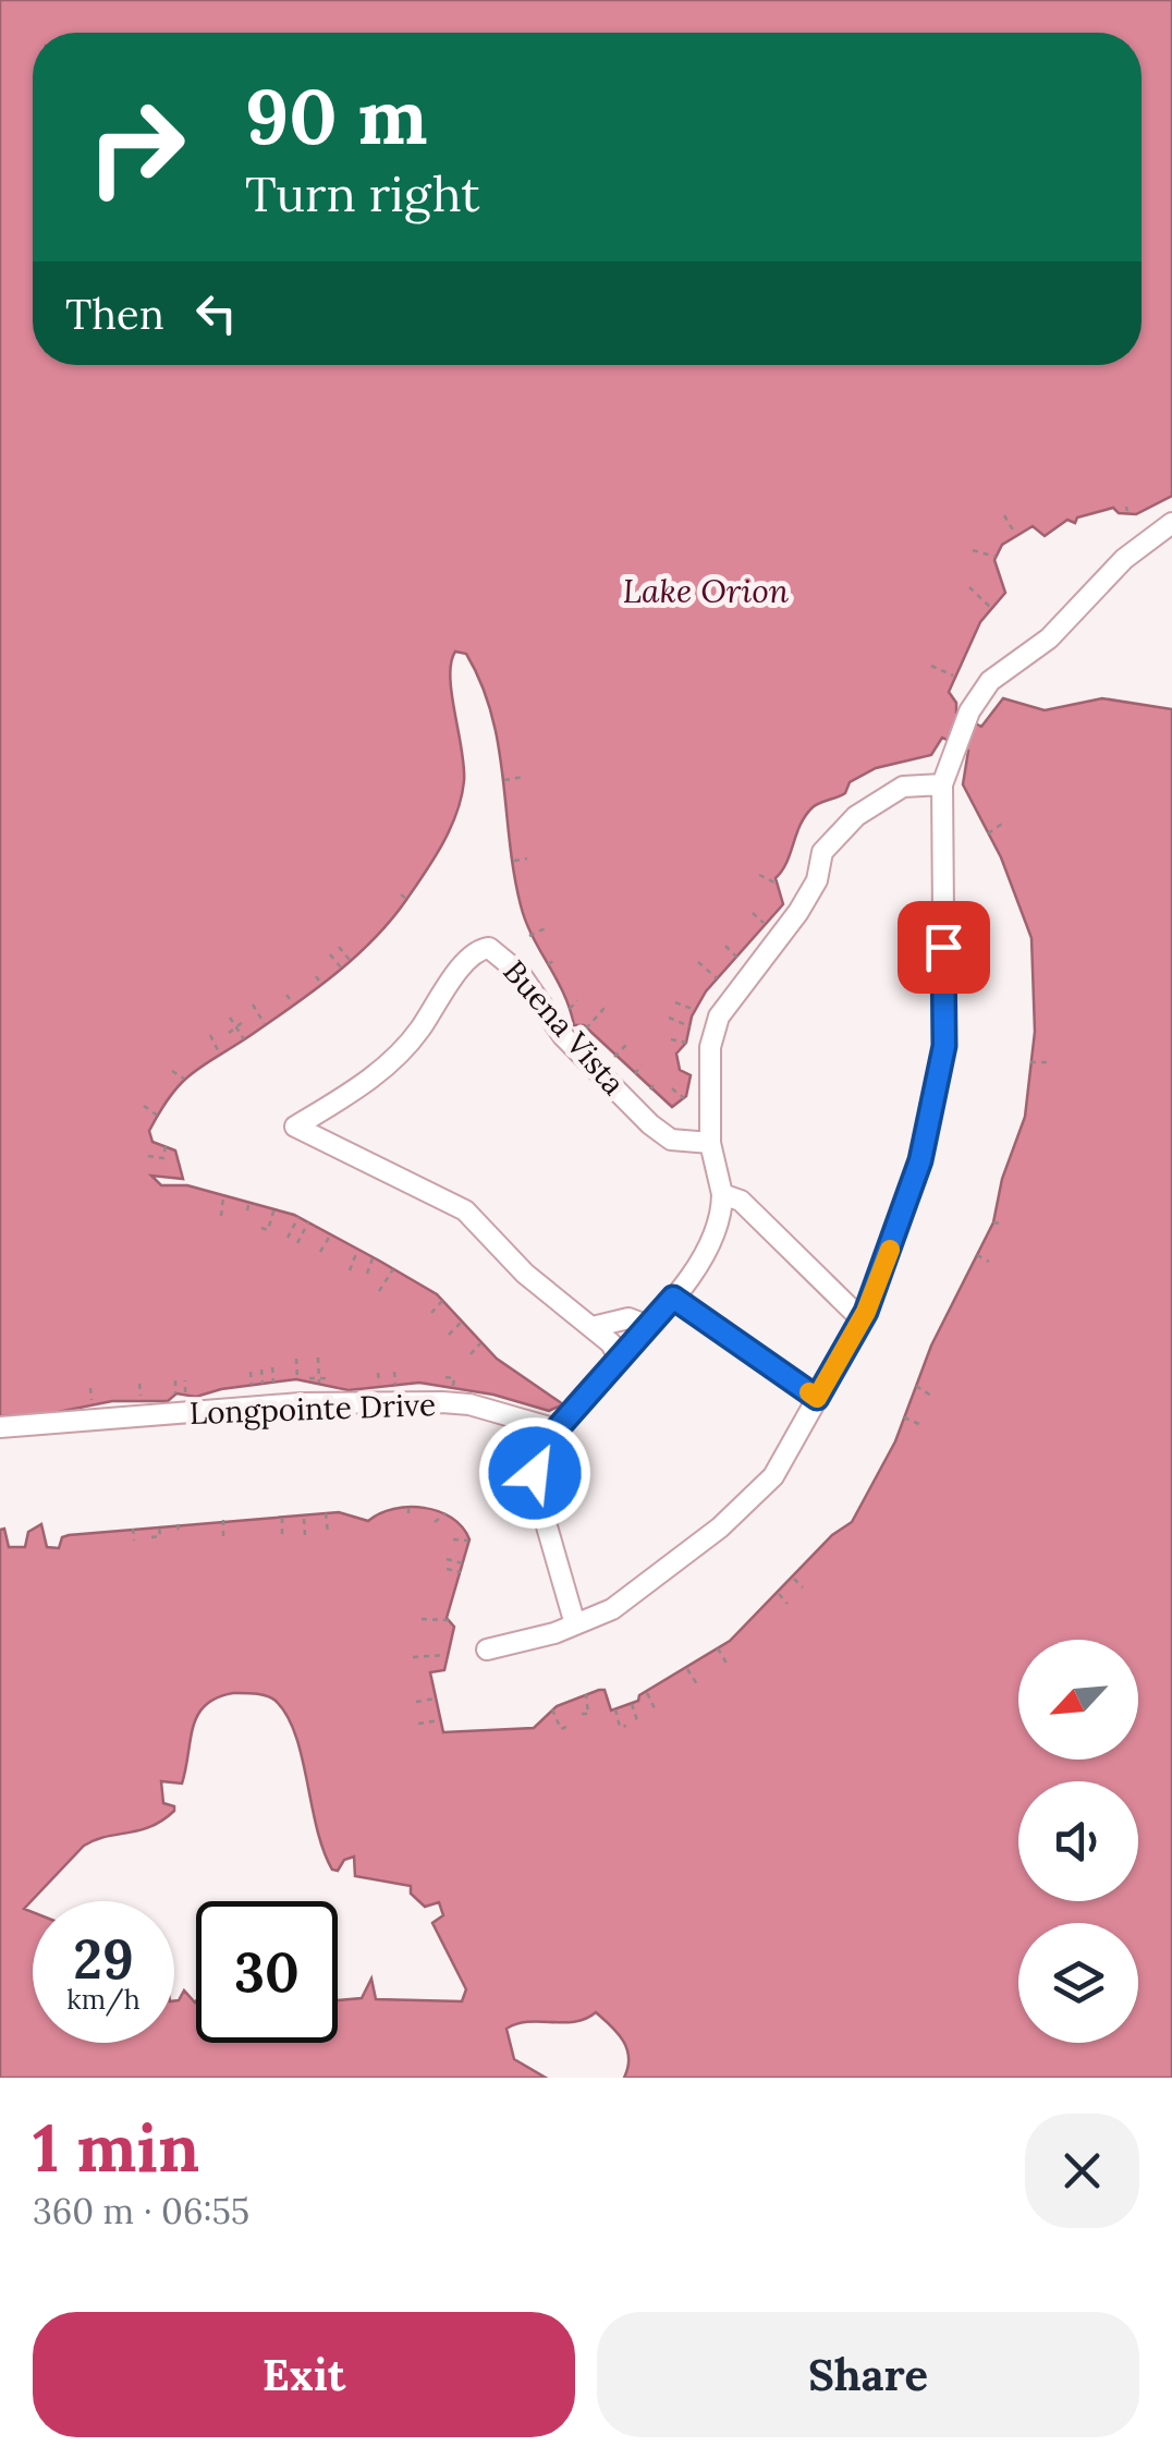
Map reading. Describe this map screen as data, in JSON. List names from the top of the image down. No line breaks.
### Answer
{"streets":{"street":["Buena Vista","Longpointe Drive"]},"water":["Lake Orion"],"north":"bottom left","page":{"turn":["90 m","Turn right"],"then":"Then","speed":"29 km/h","limit":"30","heading":["1 min","360 m · 06:55"],"buttons":["Exit","Share"]}}
